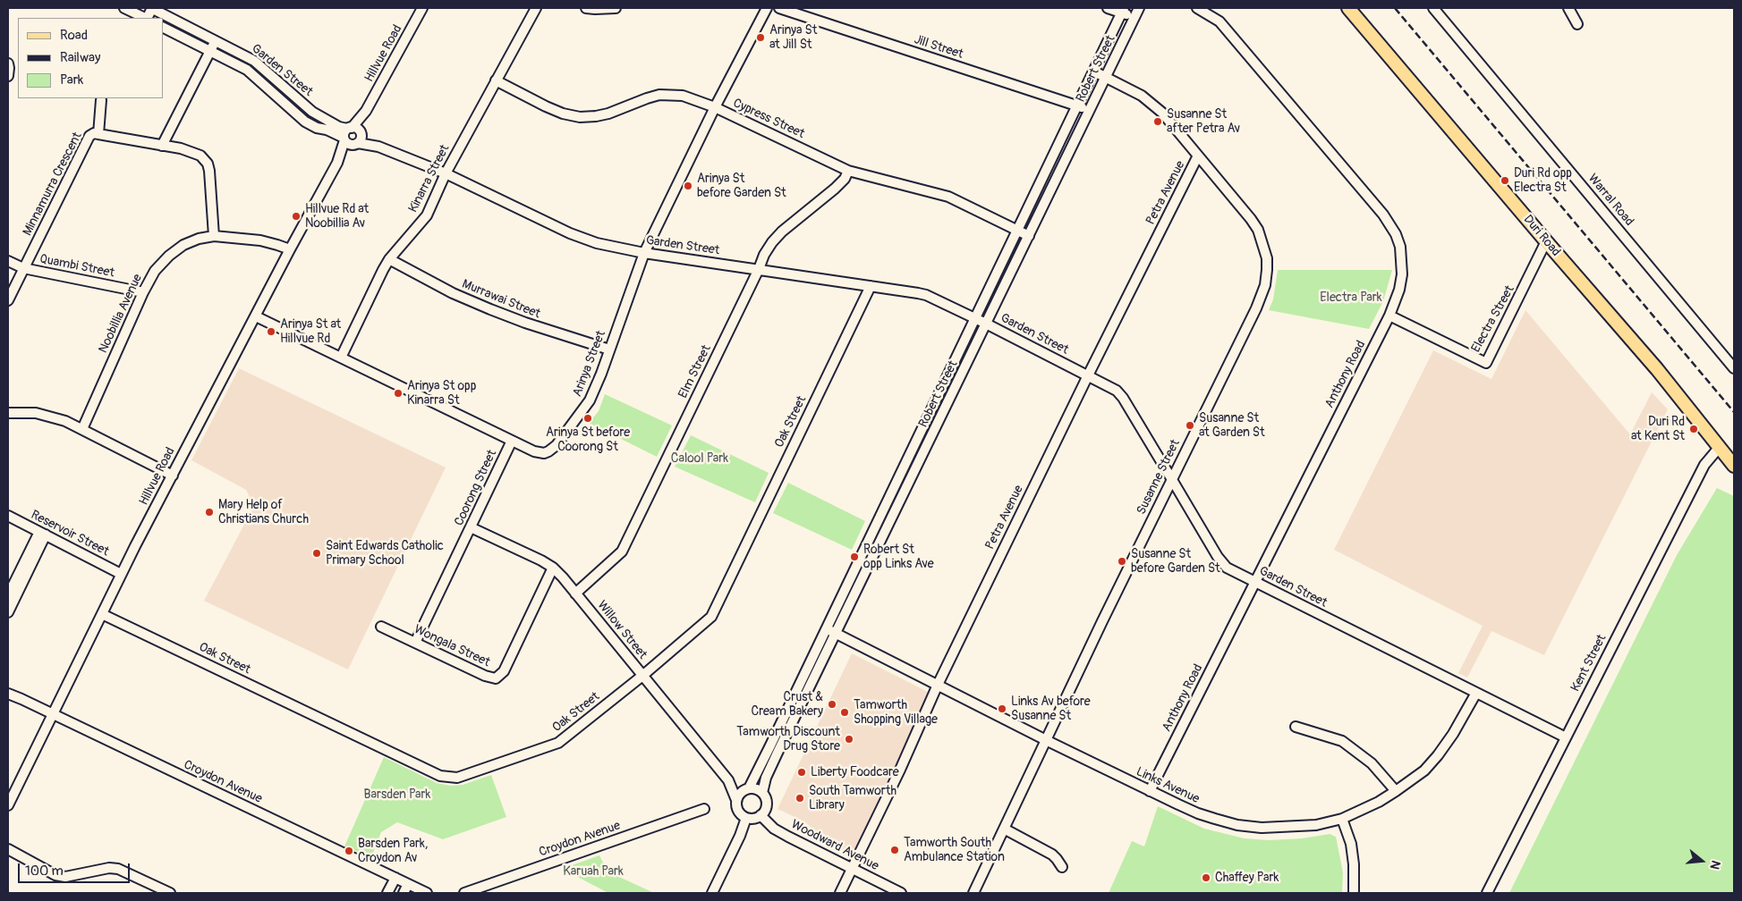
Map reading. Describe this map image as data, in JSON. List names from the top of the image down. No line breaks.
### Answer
{"streets":{"main road":["Duri Road"],"street":["Jill Street","Hillvue Road","Robert Street","Garden Street","Cypress Street","Kinarra Street","Minnamurra Crescent","Petra Avenue","Warral Road","Quambi Street","Murrawai Street","Noobillia Avenue","Electra Street","Arinya Street","Elm Street","Anthony Road","Oak Street","Susanne Street","Coorong Street","Reservoir Street","Willow Street","Wongala Street","Kent Street","Croydon Avenue","Links Avenue","Woodward Avenue"]},"crossings":[["Jill Street","Robert Street"],["Hillvue Road","Garden Street"],["Hillvue Road","Noobillia Avenue"],["Hillvue Road","Arinya Street"],["Hillvue Road","Oak Street"],["Hillvue Road","Reservoir Street"],["Hillvue Road","Croydon Avenue"],["Robert Street","Garden Street"],["Robert Street","Cypress Street"],["Robert Street","Susanne Street"],["Robert Street","Willow Street"],["Robert Street","Links Avenue"],["Robert Street","Woodward Avenue"],["Garden Street","Kinarra Street"],["Garden Street","Petra Avenue"],["Garden Street","Arinya Street"],["Garden Street","Elm Street"],["Garden Street","Anthony Road"],["Garden Street","Oak Street"],["Garden Street","Susanne Street"],["Garden Street","Kent Street"],["Garden Street","Links Avenue"],["Cypress Street","Kinarra Street"],["Cypress Street","Arinya Street"],["Cypress Street","Elm Street"],["Kinarra Street","Murrawai Street"],["Kinarra Street","Arinya Street"],["Minnamurra Crescent","Quambi Street"],["Minnamurra Crescent","Noobillia Avenue"],["Petra Avenue","Susanne Street"],["Petra Avenue","Links Avenue"],["Petra Avenue","Woodward Avenue"],["Duri Road","Electra Street"],["Duri Road","Kent Street"],["Quambi Street","Noobillia Avenue"],["Murrawai Street","Arinya Street"],["Electra Street","Anthony Road"],["Arinya Street","Coorong Street"],["Elm Street","Willow Street"],["Anthony Road","Links Avenue"],["Oak Street","Willow Street"],["Susanne Street","Links Avenue"],["Coorong Street","Willow Street"],["Coorong Street","Wongala Street"],["Willow Street","Wongala Street"],["Willow Street","Woodward Avenue"]],"parks":["Electra Park","Calool Park","Barsden Park","Karuah Park"],"places":["Arinya St at Jill St","Susanne St after Petra Av","Duri Rd opp Electra St","Arinya St before Garden St","Hillvue Rd at Noobillia Av","Arinya St at Hillvue Rd","Arinya St opp Kinarra St","Arinya St before Coorong St","Susanne St at Garden St","Duri Rd at Kent St","Mary Help of Christians Church","Saint Edwards Catholic Primary School","Robert St opp Links Ave","Susanne St before Garden St","Crust & Cream Bakery","Links Av before Susanne St","Tamworth Shopping Village","Tamworth Discount Drug Store","Liberty Foodcare","South Tamworth Library","Tamworth South Ambulance Station","Barsden Park, Croydon Av","Chaffey Park"],"legend":["Road","Railway","Park"],"scale_bar":"100 m","north":"right"}
